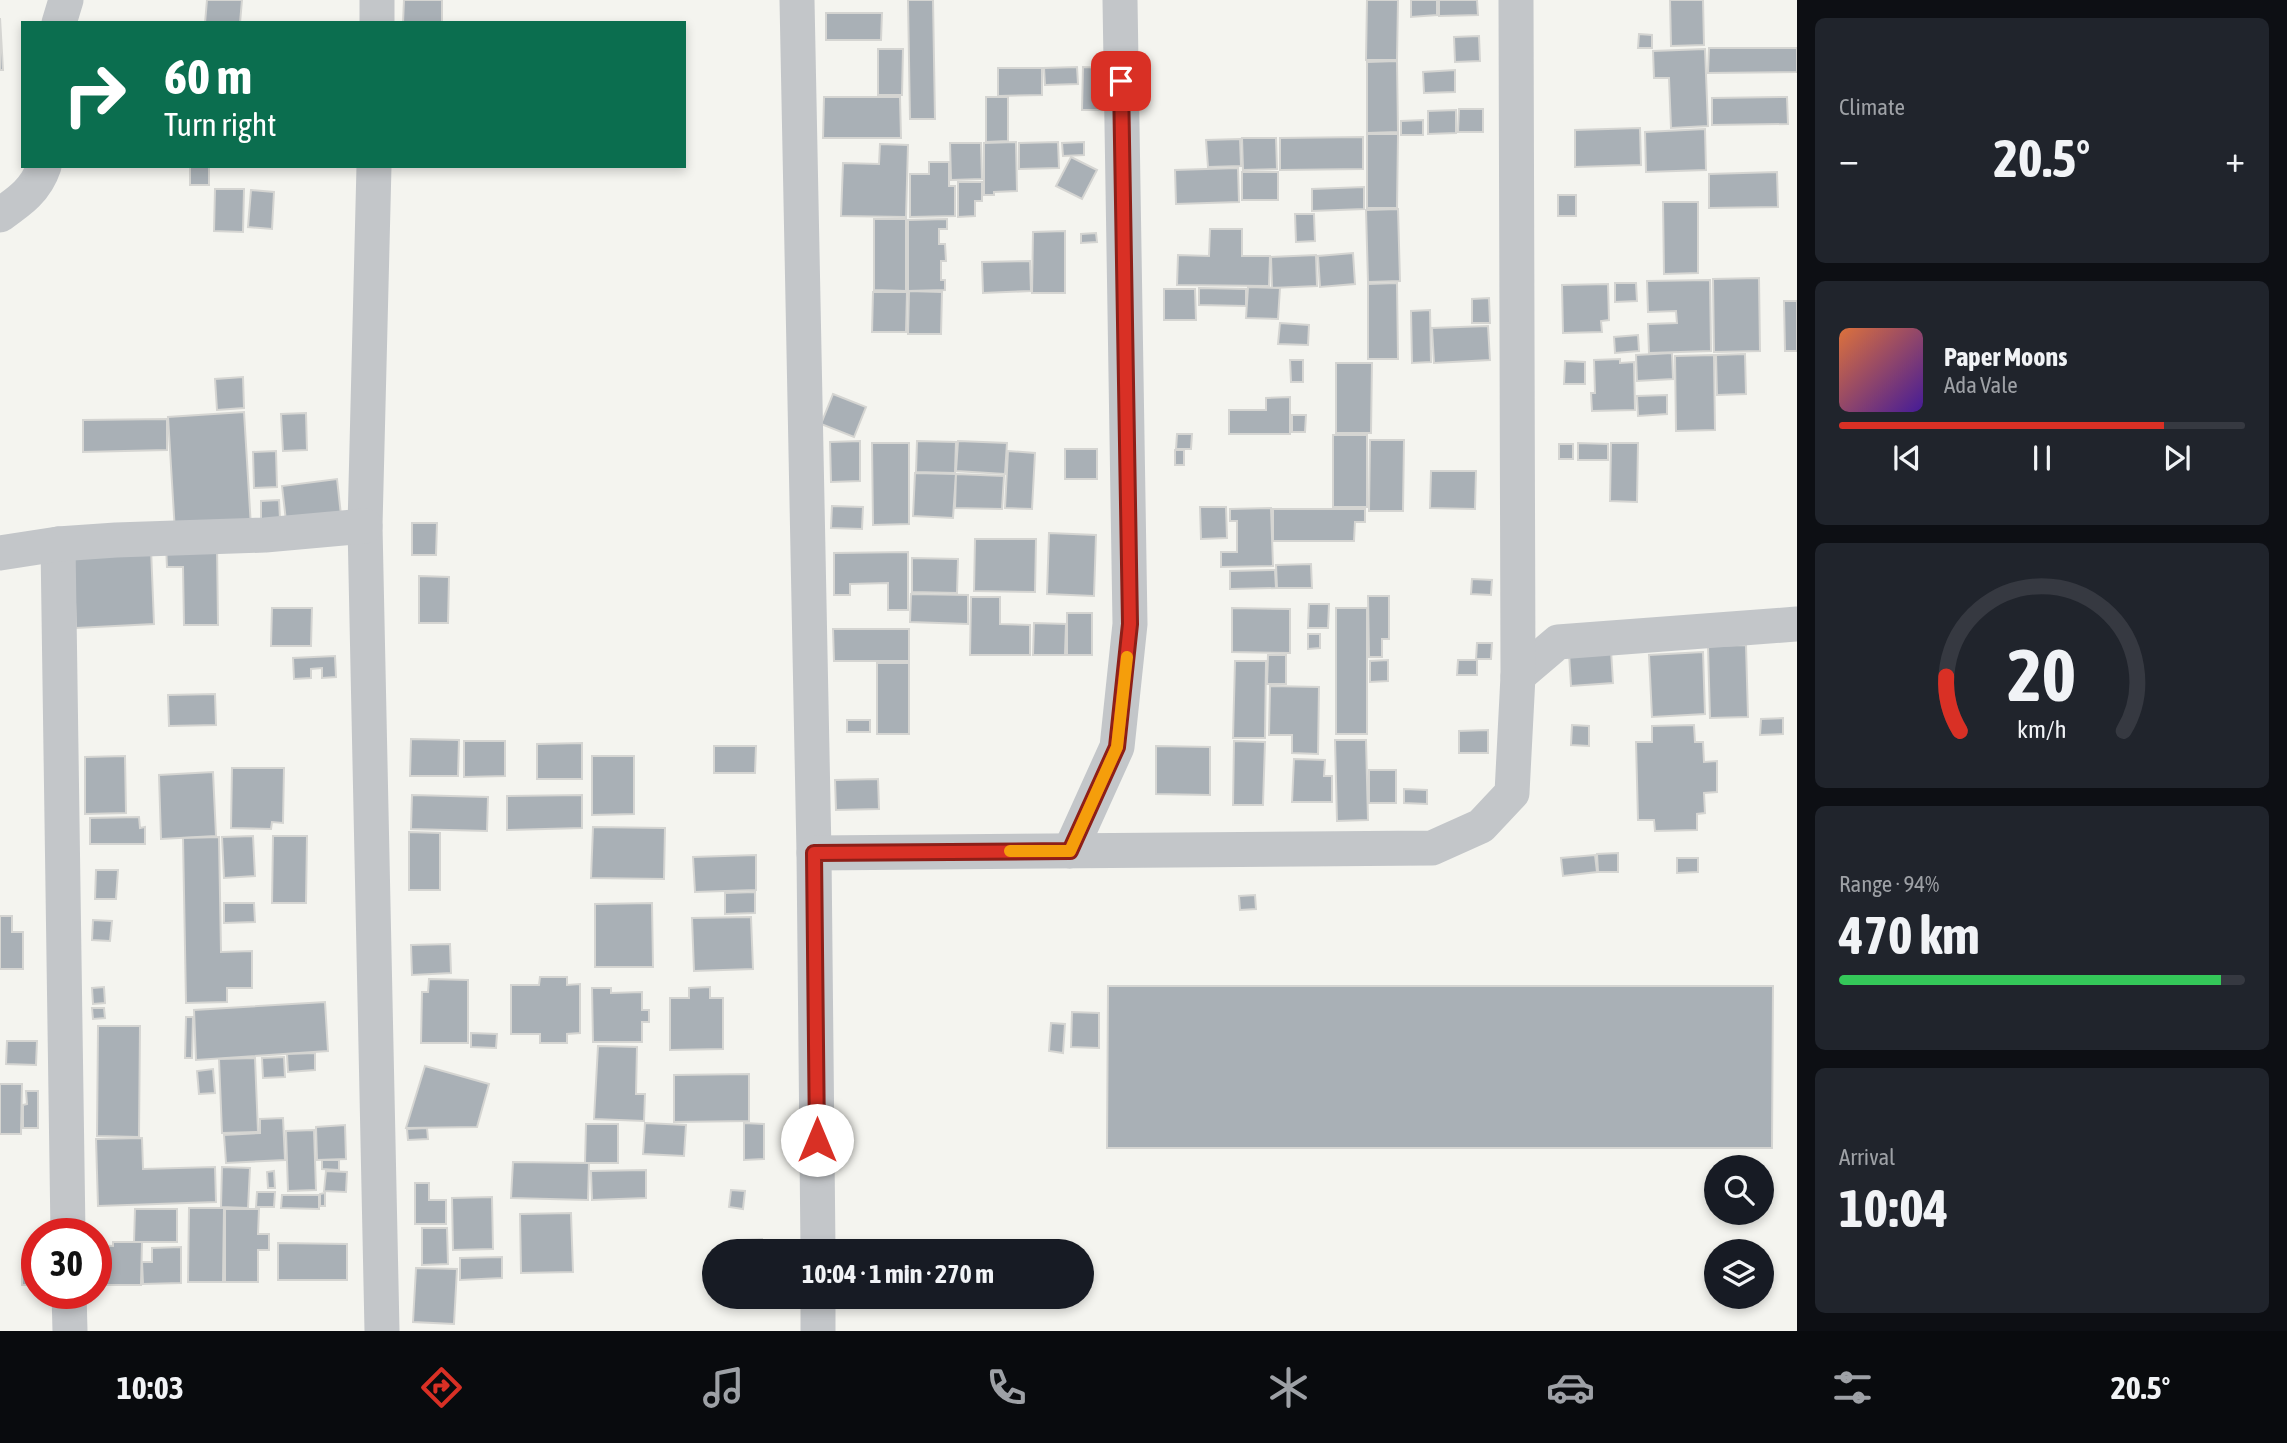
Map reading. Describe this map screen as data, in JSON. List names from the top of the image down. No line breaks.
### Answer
{"page":{"tile":["Climate",["Range · 94%","470 km"],["Arrival","10:04"]],"turn":["60 m","Turn right"],"heat":["−","20.5°","+"],"song":["Paper Moons","Ada Vale"],"limit":"30","trip":"10:04 · 1 min · 270 m","tabs":["10:03","20.5°"],"gauge":["20","km/h"]}}
